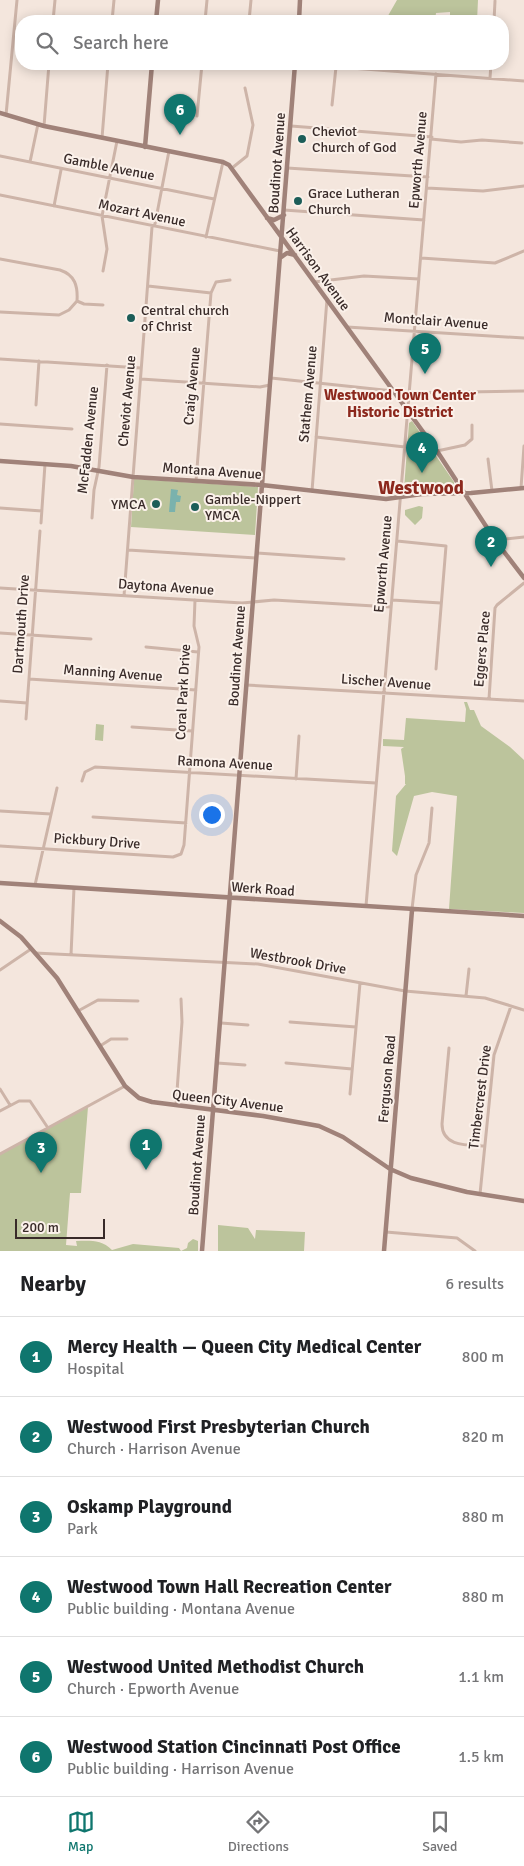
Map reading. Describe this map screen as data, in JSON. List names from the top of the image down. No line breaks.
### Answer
{"streets":{"street":["Epworth Avenue","Boudinot Avenue","Gamble Avenue","Mozart Avenue","Harrison Avenue","Montclair Avenue","Craig Avenue","Stathem Avenue","Cheviot Avenue","McFadden Avenue","Montana Avenue","Daytona Avenue","Dartmouth Drive","Eggers Place","Manning Avenue","Lischer Avenue","Coral Park Drive","Ramona Avenue","Pickbury Drive","Werk Road","Westbrook Drive","Ferguson Road","Timbercrest Drive","Queen City Avenue"]},"crossings":[["Epworth Avenue","Harrison Avenue"],["Epworth Avenue","Montclair Avenue"],["Epworth Avenue","Montana Avenue"],["Epworth Avenue","Daytona Avenue"],["Epworth Avenue","Lischer Avenue"],["Epworth Avenue","Ramona Avenue"],["Epworth Avenue","Werk Road"],["Boudinot Avenue","Mozart Avenue"],["Boudinot Avenue","Harrison Avenue"],["Boudinot Avenue","Montana Avenue"],["Boudinot Avenue","Daytona Avenue"],["Boudinot Avenue","Lischer Avenue"],["Boudinot Avenue","Ramona Avenue"],["Boudinot Avenue","Werk Road"],["Boudinot Avenue","Westbrook Drive"],["Boudinot Avenue","Queen City Avenue"],["Gamble Avenue","Cheviot Avenue"],["Mozart Avenue","Cheviot Avenue"],["Harrison Avenue","Montclair Avenue"],["Harrison Avenue","Stathem Avenue"],["Harrison Avenue","Cheviot Avenue"],["Harrison Avenue","Montana Avenue"],["Craig Avenue","Montana Avenue"],["Stathem Avenue","Montana Avenue"],["Cheviot Avenue","Montana Avenue"],["Cheviot Avenue","Daytona Avenue"],["McFadden Avenue","Montana Avenue"],["Daytona Avenue","Dartmouth Drive"],["Daytona Avenue","Coral Park Drive"],["Dartmouth Drive","Manning Avenue"],["Eggers Place","Lischer Avenue"],["Manning Avenue","Coral Park Drive"],["Coral Park Drive","Ramona Avenue"],["Coral Park Drive","Pickbury Drive"],["Werk Road","Ferguson Road"],["Westbrook Drive","Ferguson Road"],["Westbrook Drive","Timbercrest Drive"],["Westbrook Drive","Queen City Avenue"],["Ferguson Road","Queen City Avenue"],["Timbercrest Drive","Queen City Avenue"]],"districts":["Westwood Town Center Historic District","Westwood"],"places":["Cheviot Church of God","Grace Lutheran Church","Central church of Christ","YMCA","Gamble-Nippert YMCA"],"scale_bar":"200 m","page":{"search":"Search here","pins":["6","5","4","2","1","3"],"scale":"200 m","heading":["Nearby","6 results"],"list":[{"mark":"1","name":"Mercy Health — Queen City Medical Center","note":"Hospital","value":"800 m"},{"mark":"2","name":"Westwood First Presbyterian Church","note":"Church · Harrison Avenue","value":"820 m"},{"mark":"3","name":"Oskamp Playground","note":"Park","value":"880 m"},{"mark":"4","name":"Westwood Town Hall Recreation Center","note":"Public building · Montana Avenue","value":"880 m"},{"mark":"5","name":"Westwood United Methodist Church","note":"Church · Epworth Avenue","value":"1.1 km"},{"mark":"6","name":"Westwood Station Cincinnati Post Office","note":"Public building · Harrison Avenue","value":"1.5 km"}],"nav":["Map","Directions","Saved"]}}
